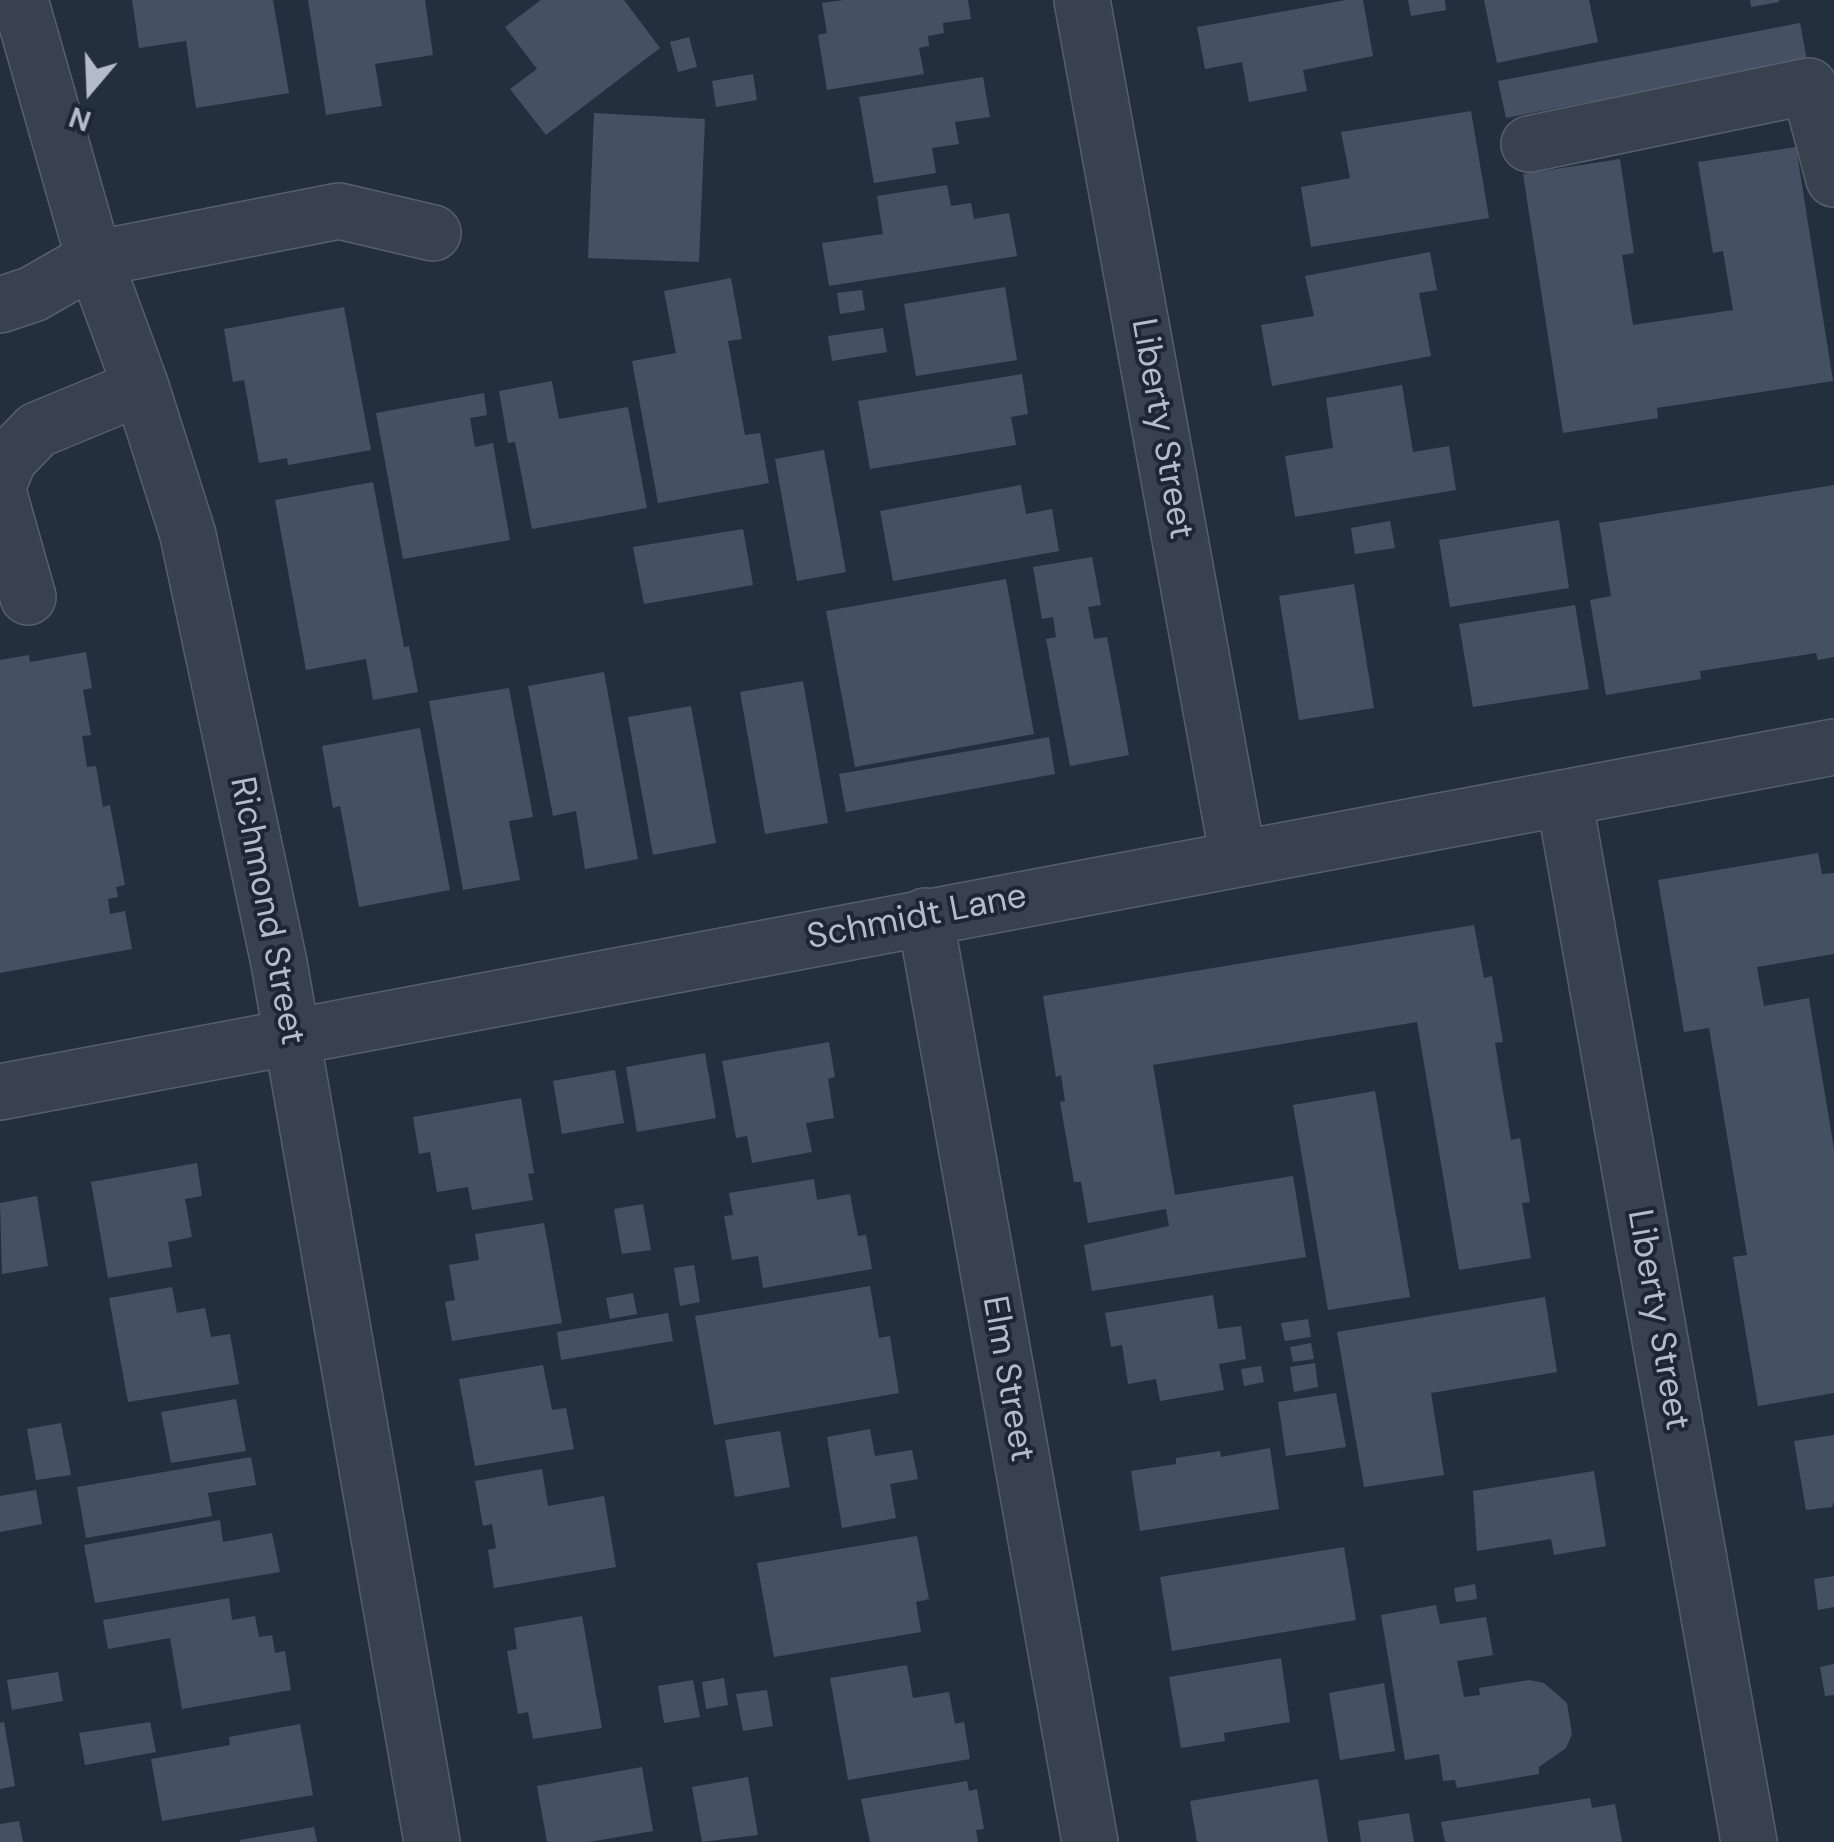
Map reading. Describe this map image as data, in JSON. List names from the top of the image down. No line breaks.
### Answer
{"streets":{"street":["Liberty Street","Richmond Street","Schmidt Lane","Elm Street"]},"crossings":[["Liberty Street","Schmidt Lane"],["Richmond Street","Schmidt Lane"],["Schmidt Lane","Elm Street"]],"north":"bottom"}
